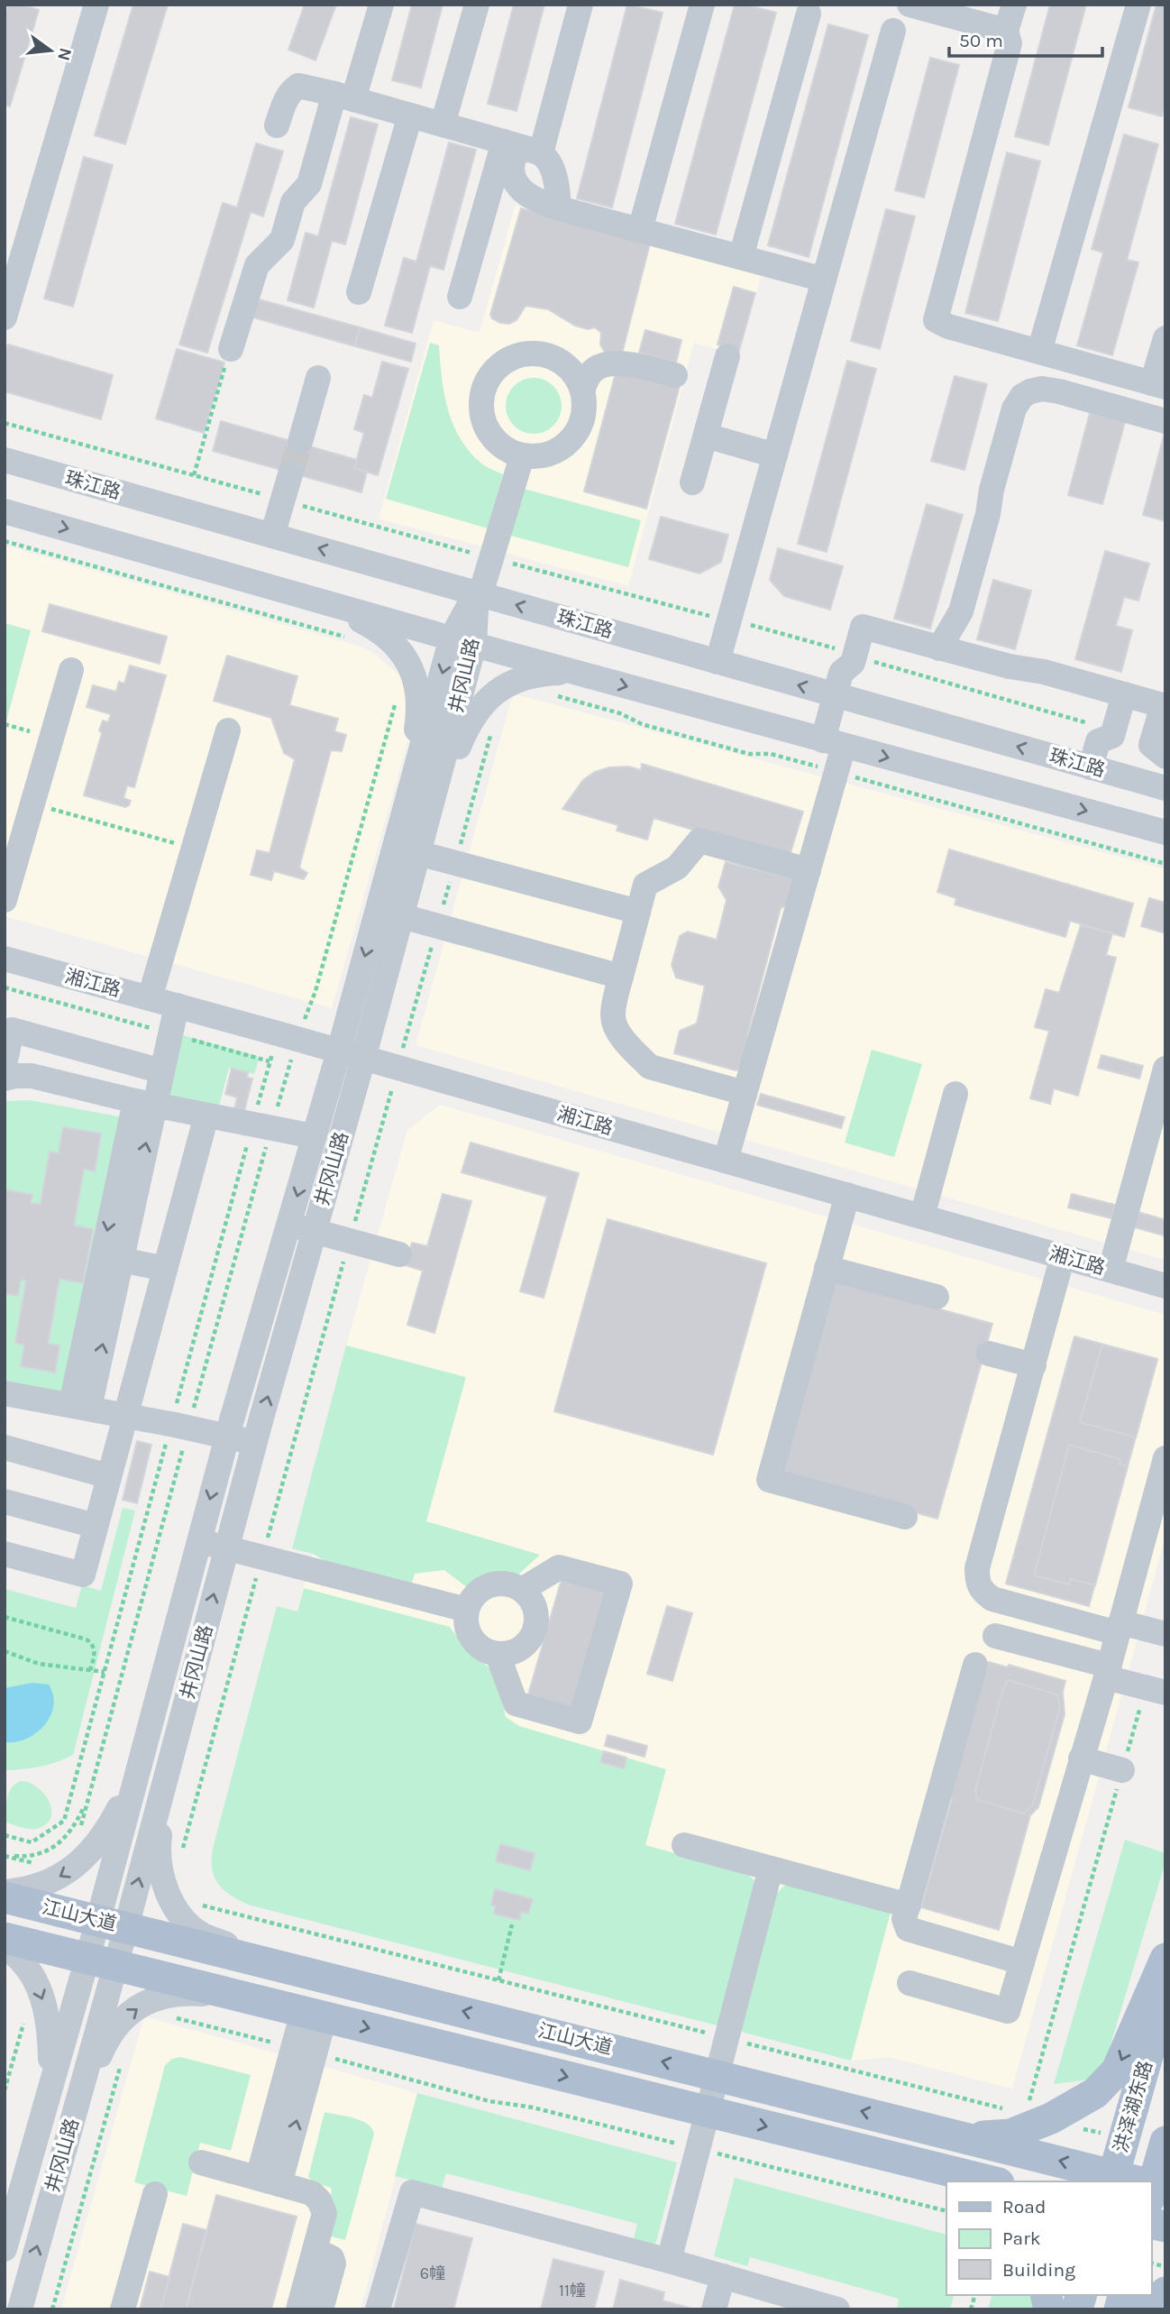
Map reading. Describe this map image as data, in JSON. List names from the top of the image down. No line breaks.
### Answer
{"streets":{"main road":["江山大道","洪泽湖东路"],"street":["珠江路","井冈山路","湘江路"]},"crossings":[["珠江路","井冈山路"],["井冈山路","湘江路"],["井冈山路","江山大道"],["江山大道","洪泽湖东路"]],"house_numbers":["6幢","11幢"],"legend":["Road","Park","Building"],"scale_bar":"50 m","north":"right"}
